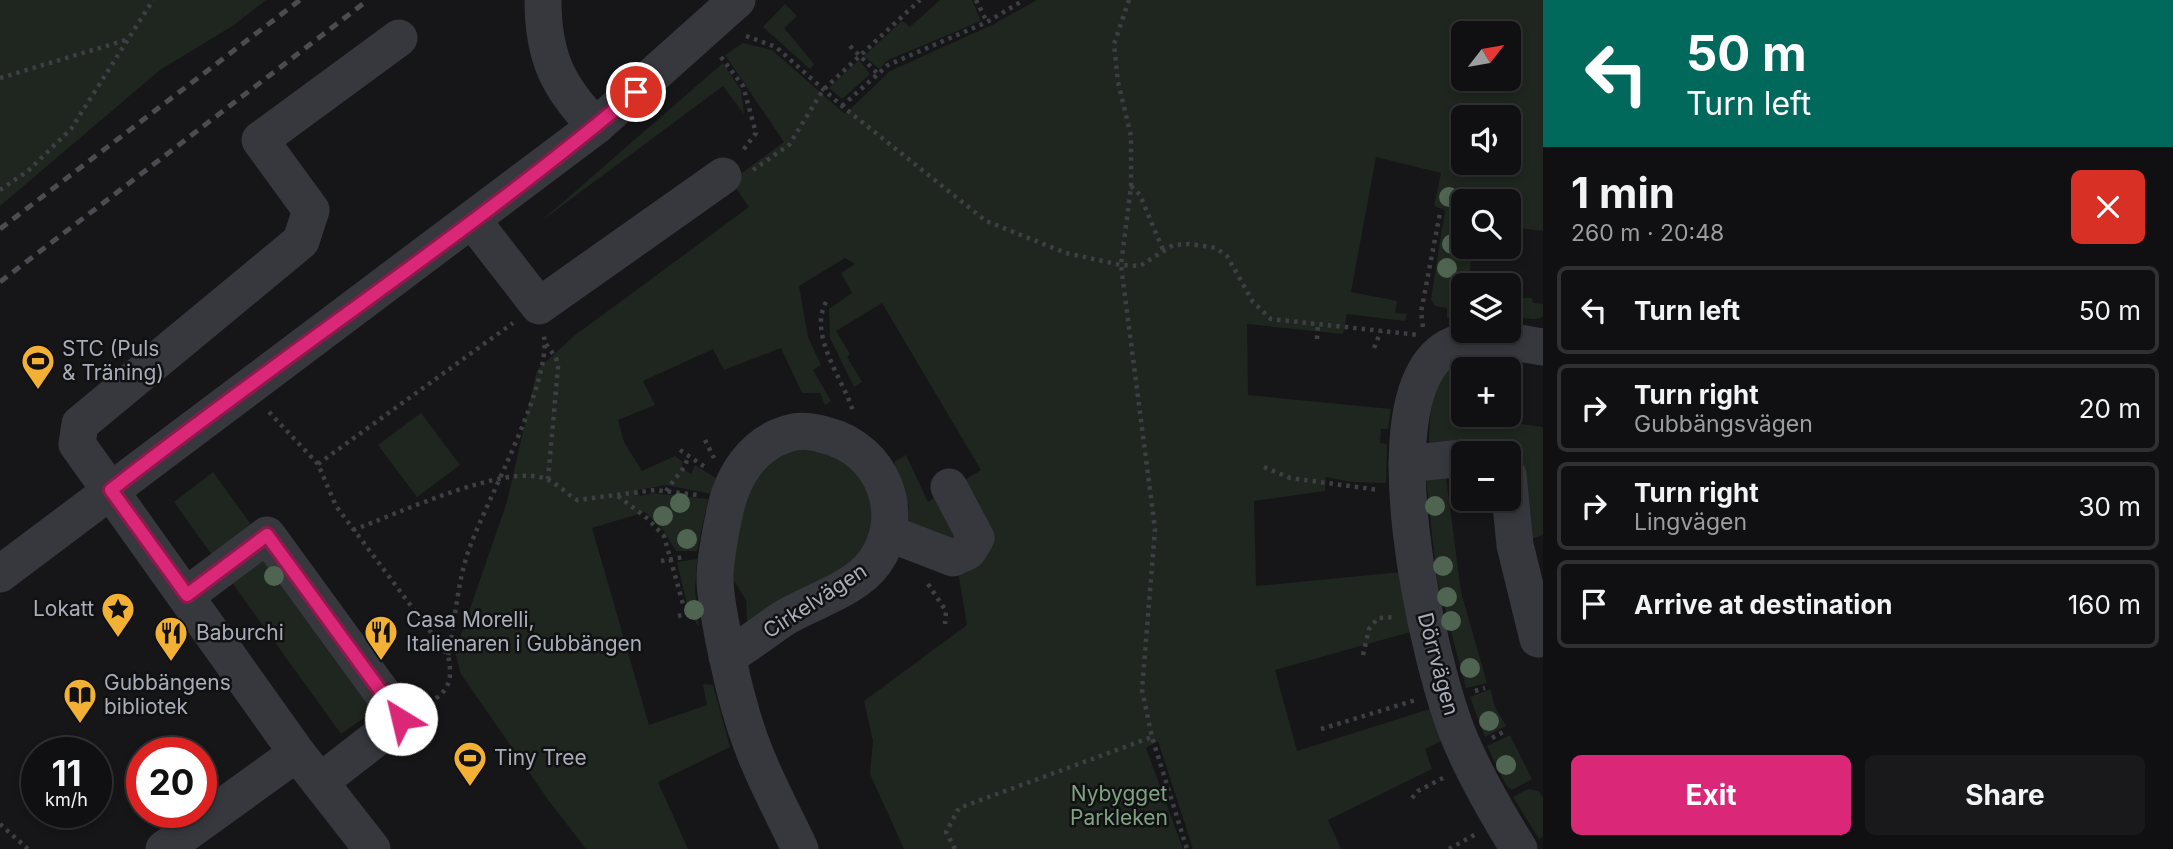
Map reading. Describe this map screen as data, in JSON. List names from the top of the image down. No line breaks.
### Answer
{"streets":{"street":["Cirkelvägen","Dörrvägen"]},"parks":["Nybygget Parkleken"],"places":{"sports":["STC (Puls & Träning)","Tiny Tree"],"place":["Lokatt"],"restaurant":["Casa Morelli, Italienaren i Gubbängen","Baburchi"],"library":["Gubbängens bibliotek"]},"north":"top right","page":{"turn":["50 m","Turn left"],"map_buttons":["+","−"],"heading":["1 min","260 m · 20:48"],"list":[{"name":"Turn left","value":"50 m"},{"name":"Turn right","note":"Gubbängsvägen","value":"20 m"},{"name":"Turn right","note":"Lingvägen","value":"30 m"},{"name":"Arrive at destination","value":"160 m"}],"speed":"11 km/h","limit":"20","buttons":["Exit","Share"]}}
